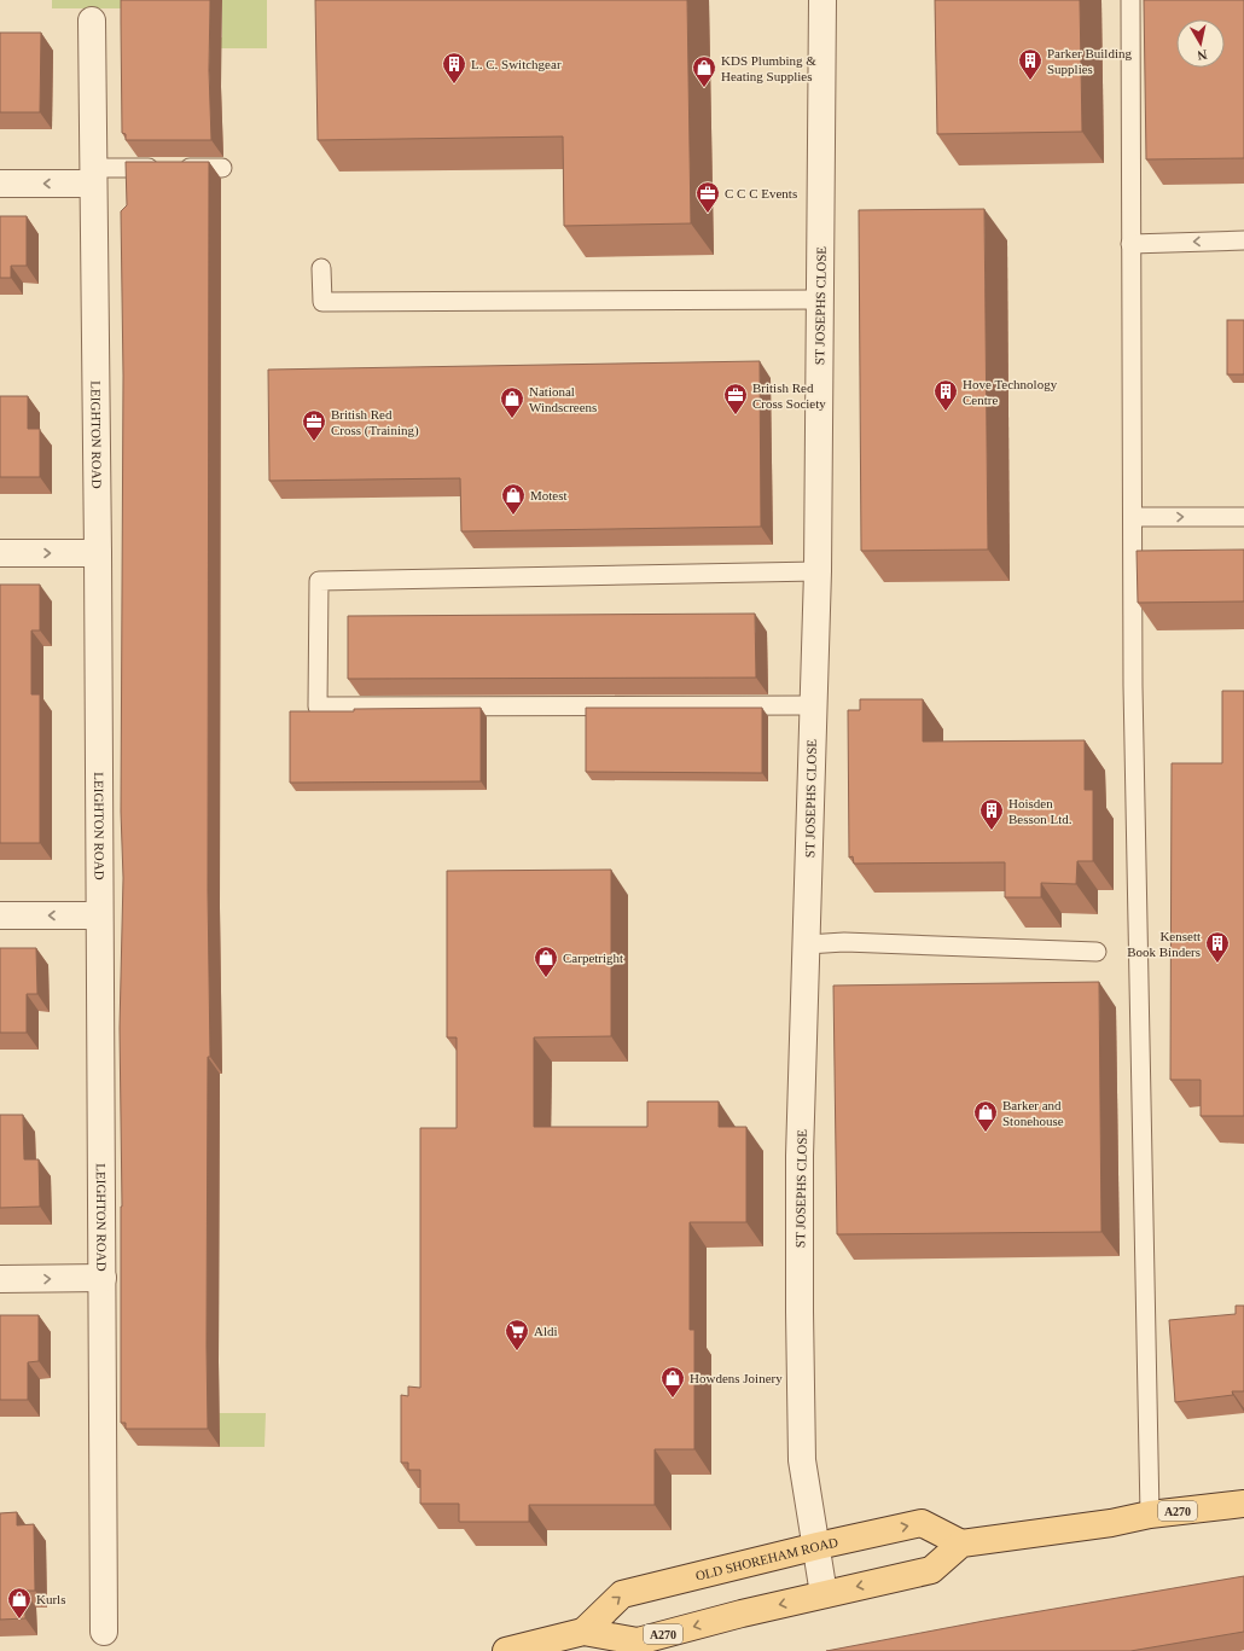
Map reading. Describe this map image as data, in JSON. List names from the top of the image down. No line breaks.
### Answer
{"streets":{"main road":["A270","OLD SHOREHAM ROAD"],"street":["ST JOSEPHS CLOSE","LEIGHTON ROAD"]},"crossings":[["ST JOSEPHS CLOSE","OLD SHOREHAM ROAD"],["A270","OLD SHOREHAM ROAD"]],"places":{"building":["Parker Building Supplies","L. C. Switchgear","Hove Technology Centre","Hoisden Besson Ltd.","Kensett Book Binders"],"shop":["KDS Plumbing & Heating Supplies","National Windscreens","Motest","Carpetright","Barker and Stonehouse","Howdens Joinery","Kurls"],"office":["C C C Events","British Red Cross Society","British Red Cross (Training)"],"supermarket":["Aldi"]},"north":"bottom"}
